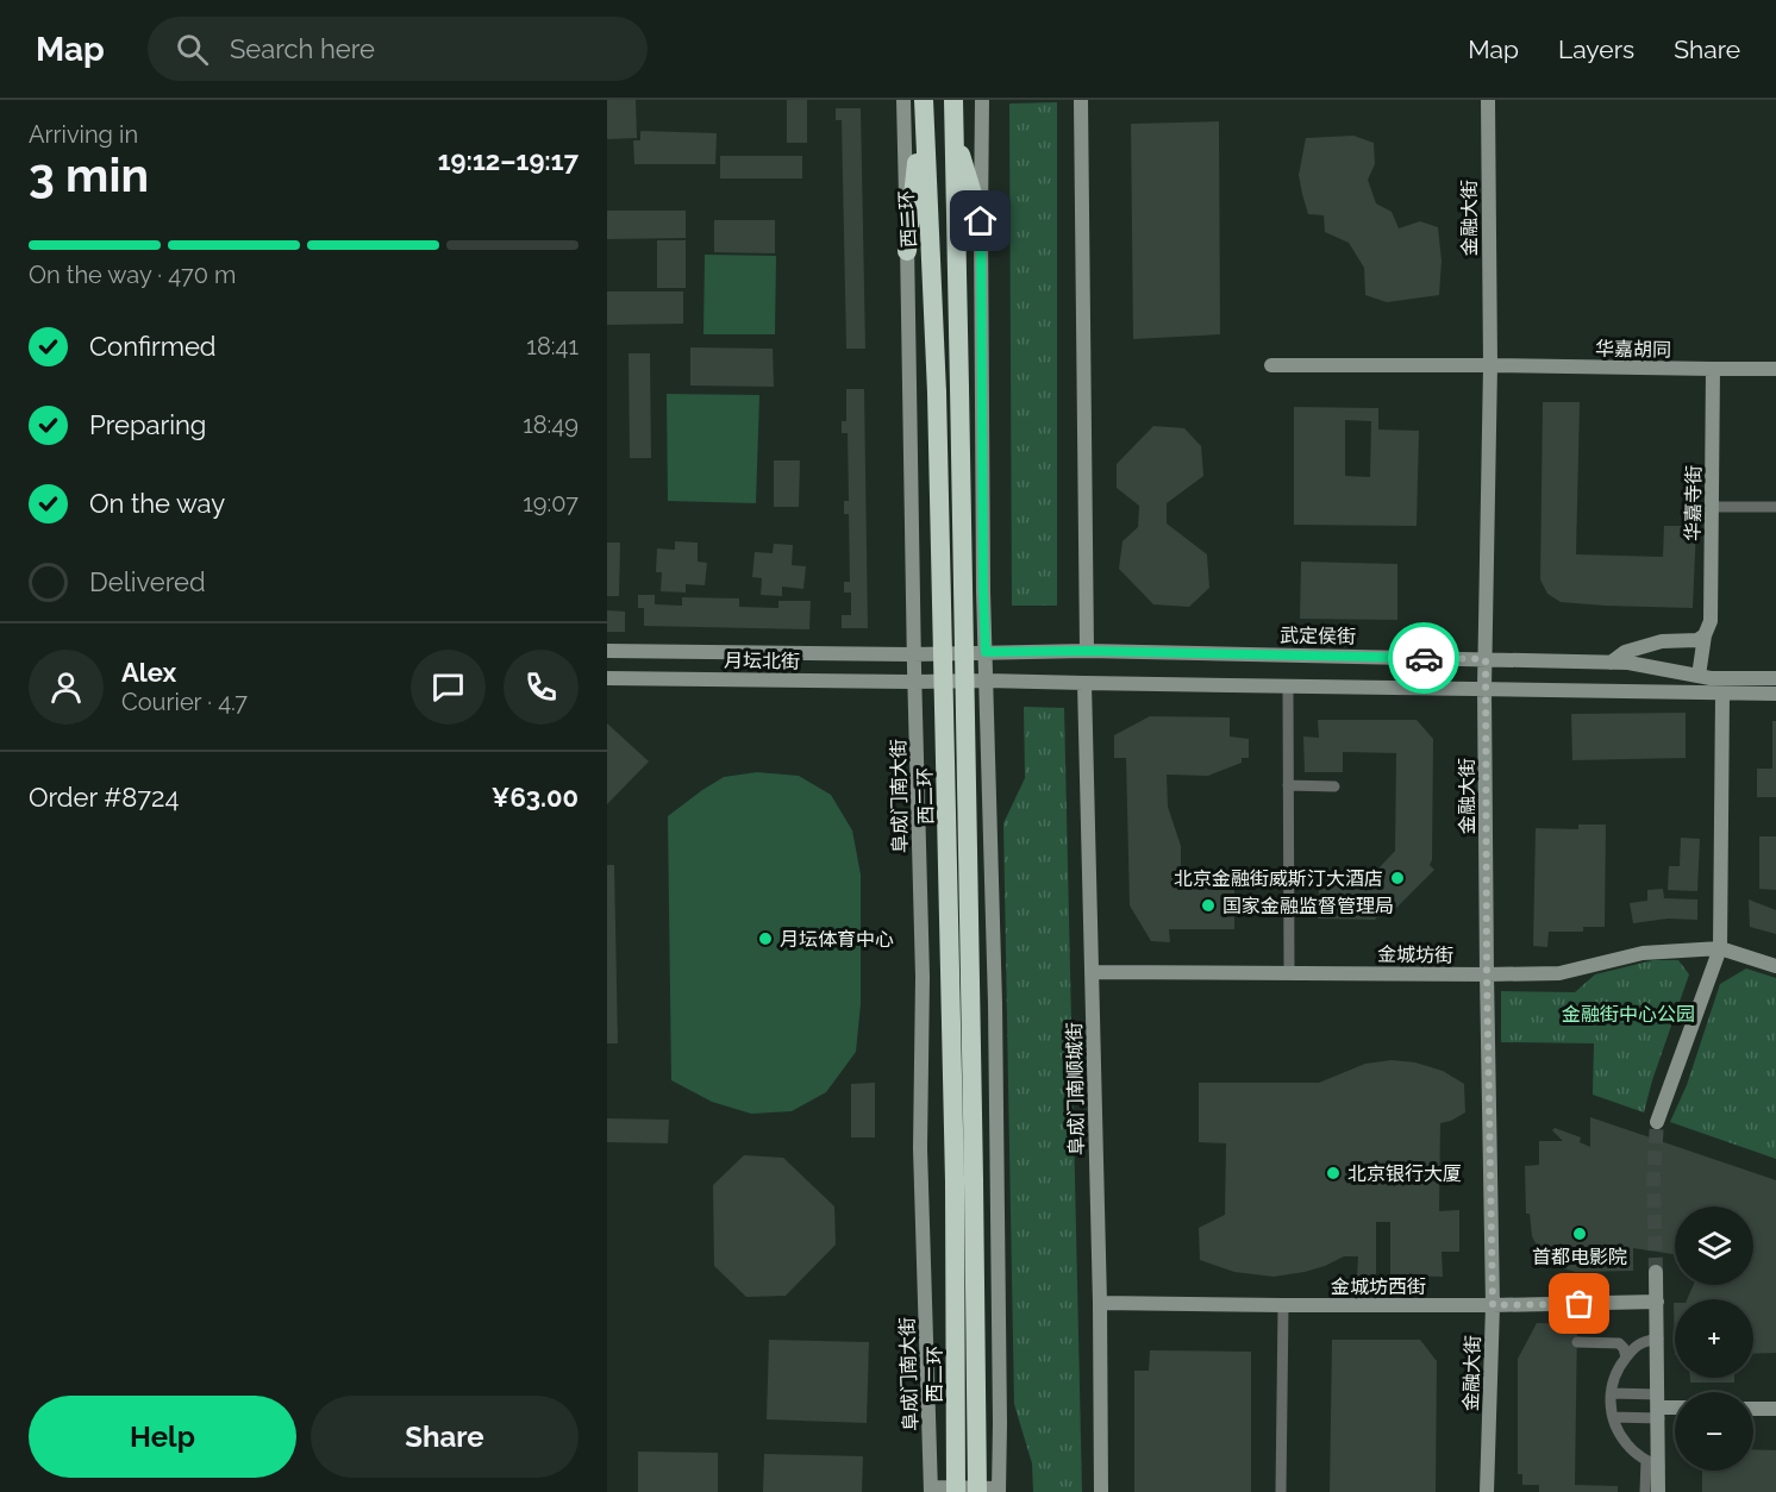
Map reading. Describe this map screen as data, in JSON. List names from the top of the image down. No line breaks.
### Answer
{"streets":{"highway":["西二环"],"street":["金融大街","华嘉胡同","华嘉寺街","武定侯街","月坛北街","阜成门南大街","金城坊街","阜成门南顺城街","金城坊西街"]},"crossings":[["金融大街","华嘉胡同"],["金融大街","武定侯街"],["金融大街","金城坊街"],["金融大街","金城坊西街"],["华嘉胡同","华嘉寺街"],["华嘉寺街","武定侯街"],["武定侯街","月坛北街"],["月坛北街","阜成门南大街"],["金城坊街","阜成门南顺城街"],["阜成门南顺城街","金城坊西街"]],"parks":["金融街中心公园"],"places":["北京金融街威斯汀大酒店","国家金融监督管理局","月坛体育中心","北京银行大厦","首都电影院"],"page":{"header":"Map","search":"Search here","nav":["Map","Layers","Share"],"heading":["3 min","Arriving in","19:12–19:17"],"panel":["Alex","Courier · 4.7","Order #8724","¥63.00"],"bar":"On the way · 470 m","list":[["Confirmed","18:41"],["Preparing","18:49"],["On the way","19:07"],"Delivered"],"map_buttons":["+","−"],"buttons":["Help","Share"]}}
